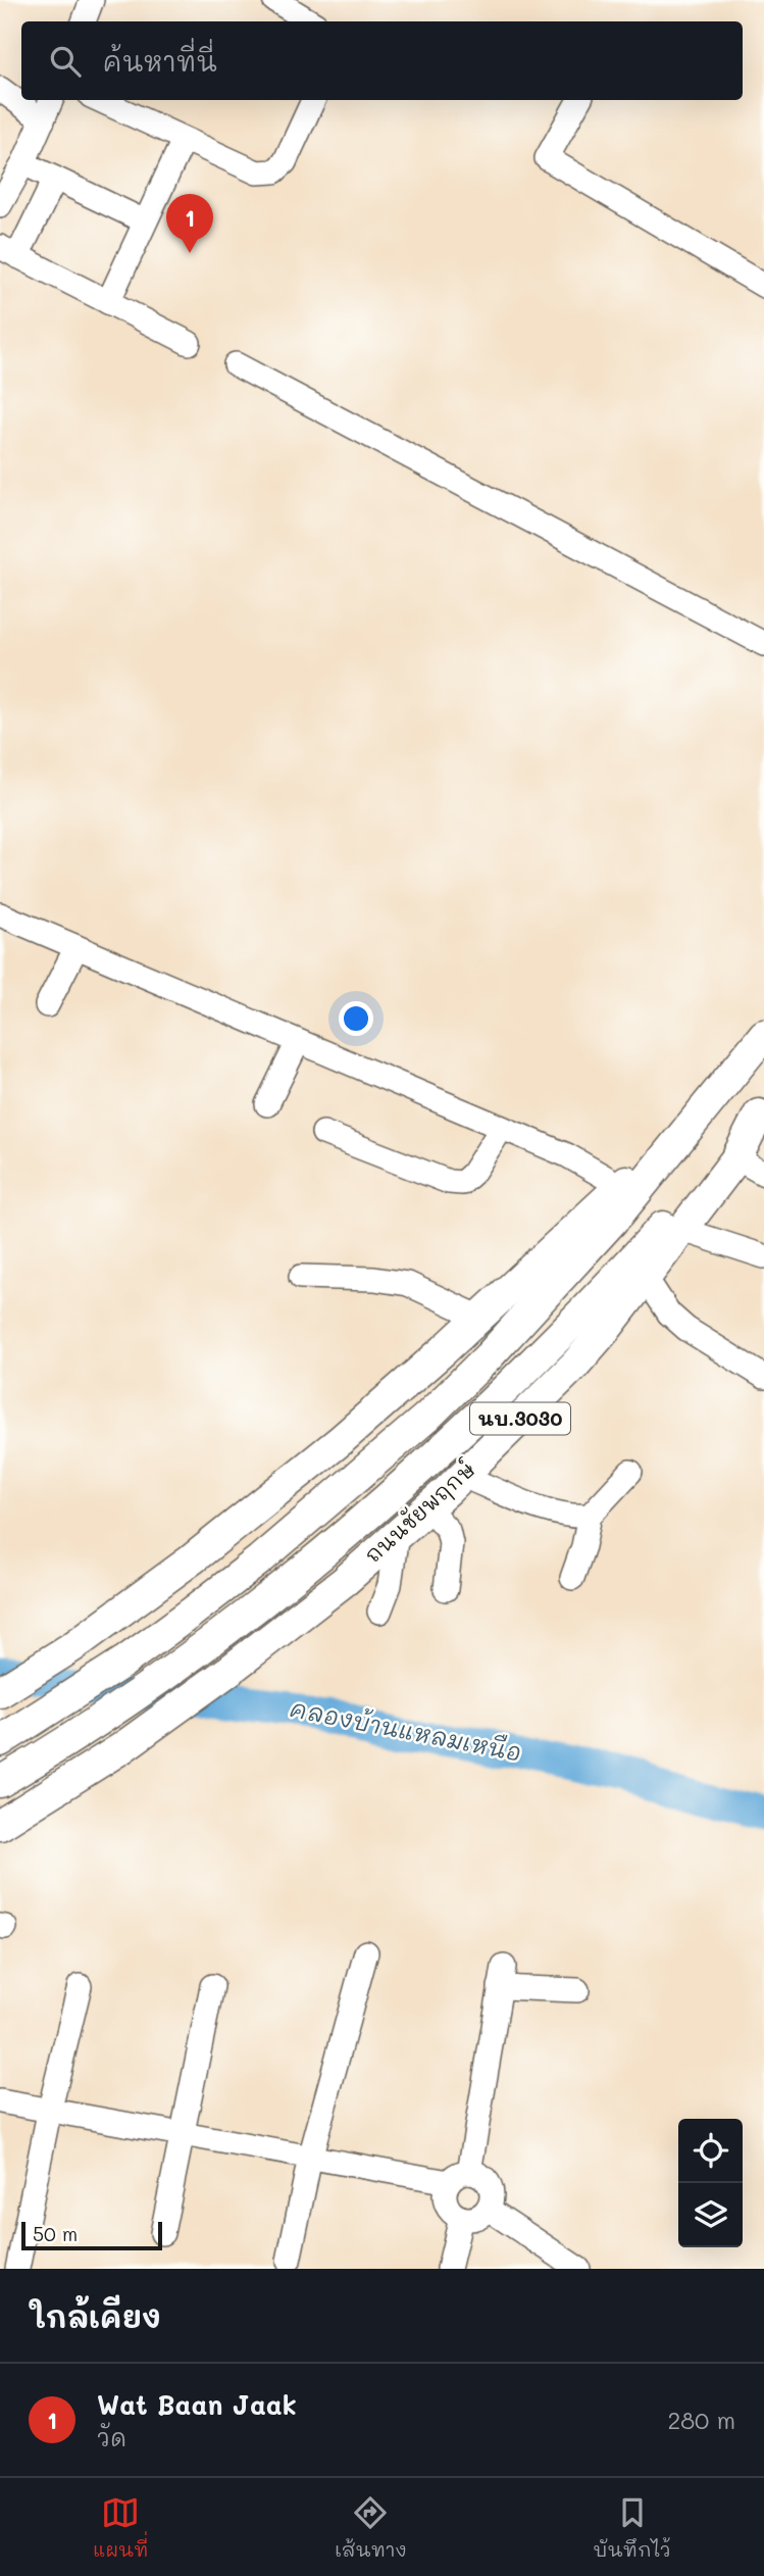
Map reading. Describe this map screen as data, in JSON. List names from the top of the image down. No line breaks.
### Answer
{"streets":{"main road":["นบ.3030","ถนนชัยพฤกษ์"]},"water":["คลองบ้านแหลมเหนือ"],"scale_bar":"50 m","page":{"search":"ค้นหาที่นี่","pins":"1","scale":"50 m","heading":"ใกล้เคียง","list":[{"mark":"1","name":"Wat Baan Jaak","note":"วัด","value":"280 m"}],"nav":["แผนที่","เส้นทาง","บันทึกไว้"]}}
